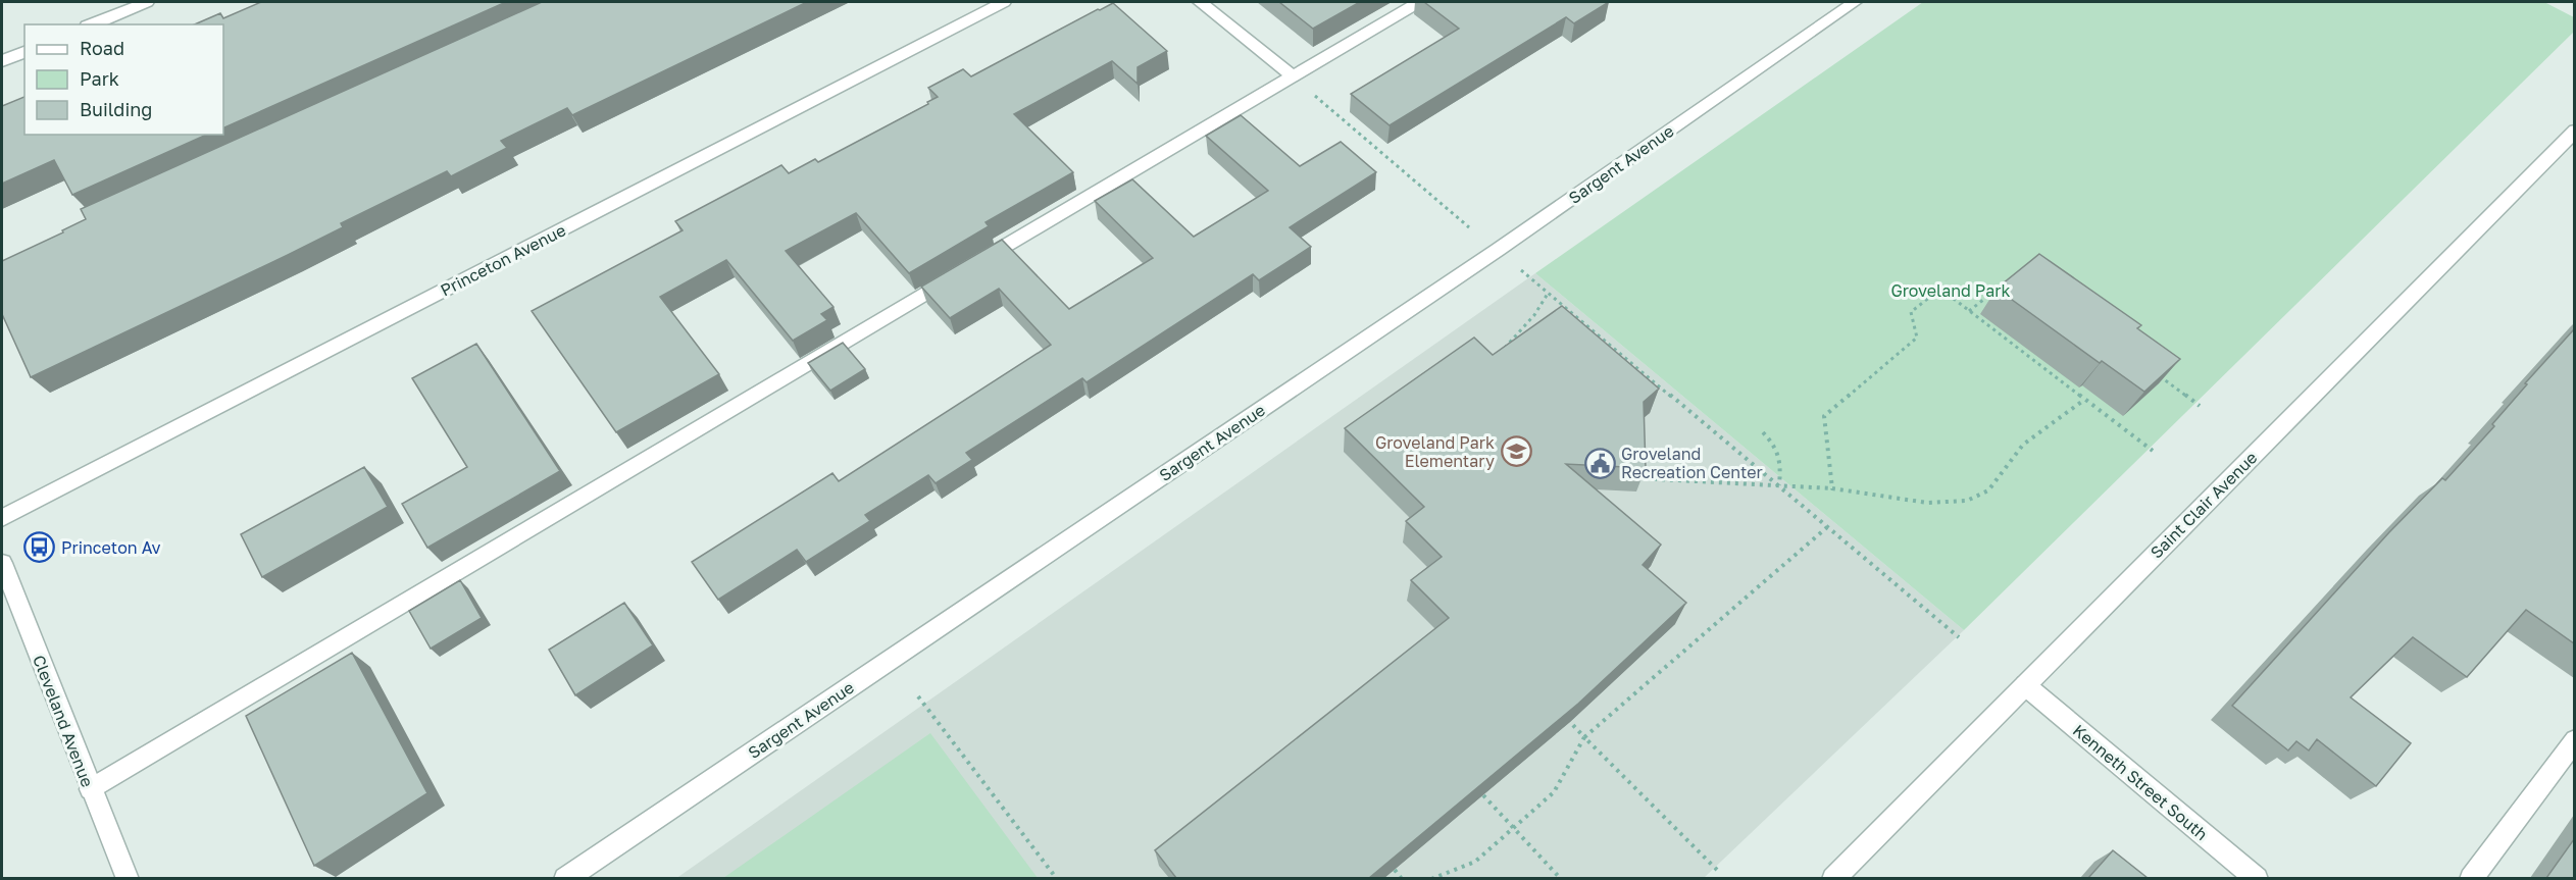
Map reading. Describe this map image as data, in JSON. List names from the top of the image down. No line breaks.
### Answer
{"streets":{"street":["Sargent Avenue","Princeton Avenue","Saint Clair Avenue","Cleveland Avenue","Kenneth Street South"]},"crossings":[["Saint Clair Avenue","Kenneth Street South"]],"parks":["Groveland Park"],"places":{"school or university":["Groveland Park Elementary"],"public building":["Groveland Recreation Center"],"bus stop":["Princeton Av"]},"legend":["Road","Park","Building"]}
